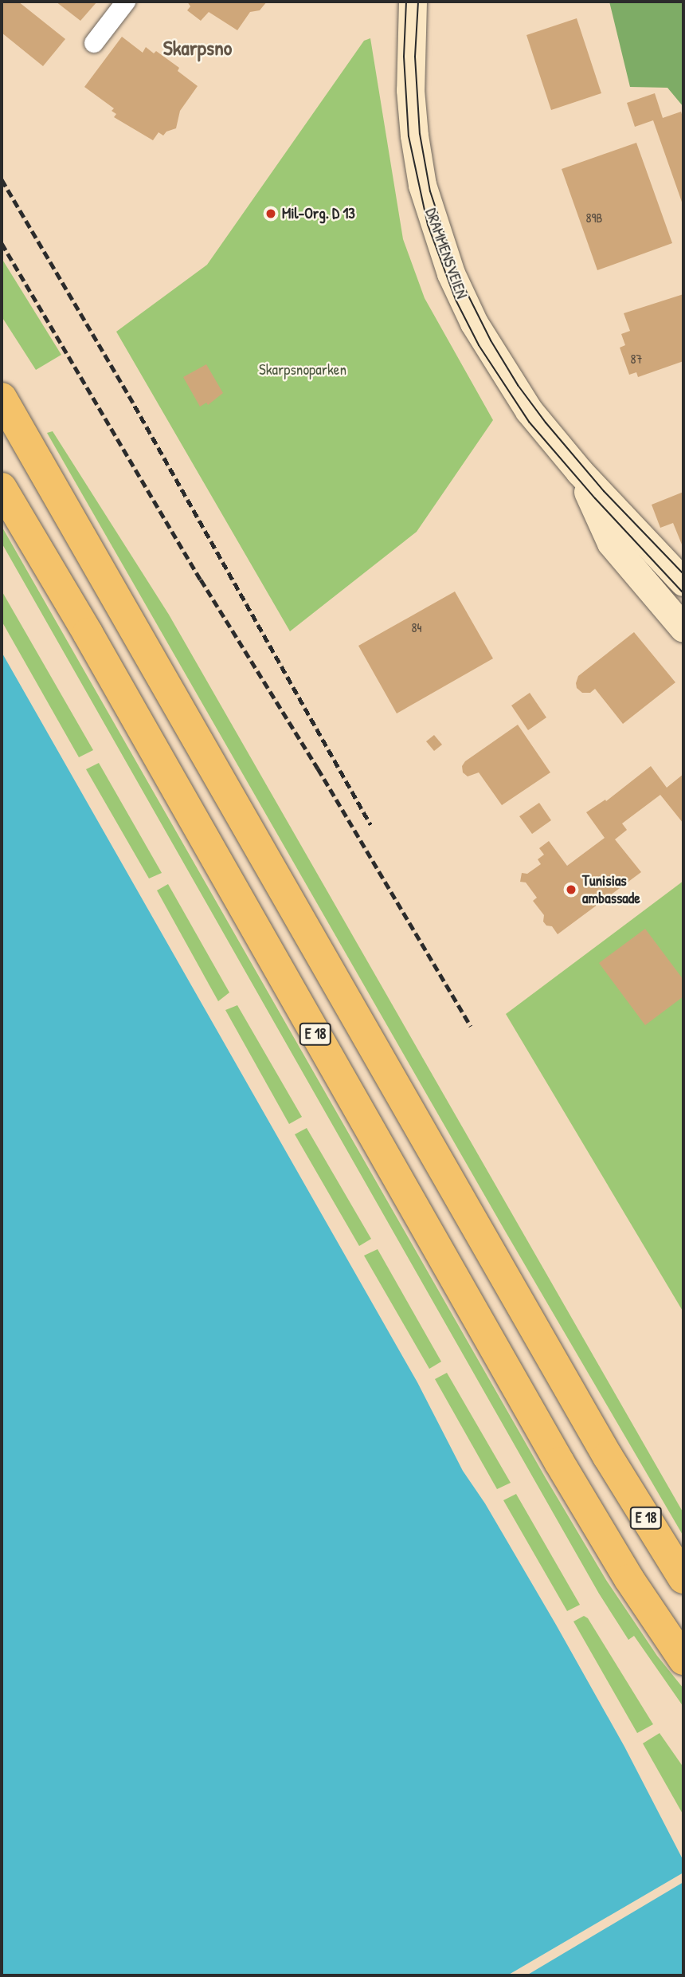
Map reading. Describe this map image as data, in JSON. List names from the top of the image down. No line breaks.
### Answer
{"streets":{"highway":["E 18"],"street":["DRAMMENSVEIEN"]},"districts":["Skarpsno"],"parks":["Skarpsnoparken"],"places":["Mil-Org. D 13","Tunisias ambassade"],"house_numbers":["89B","87","84"]}
